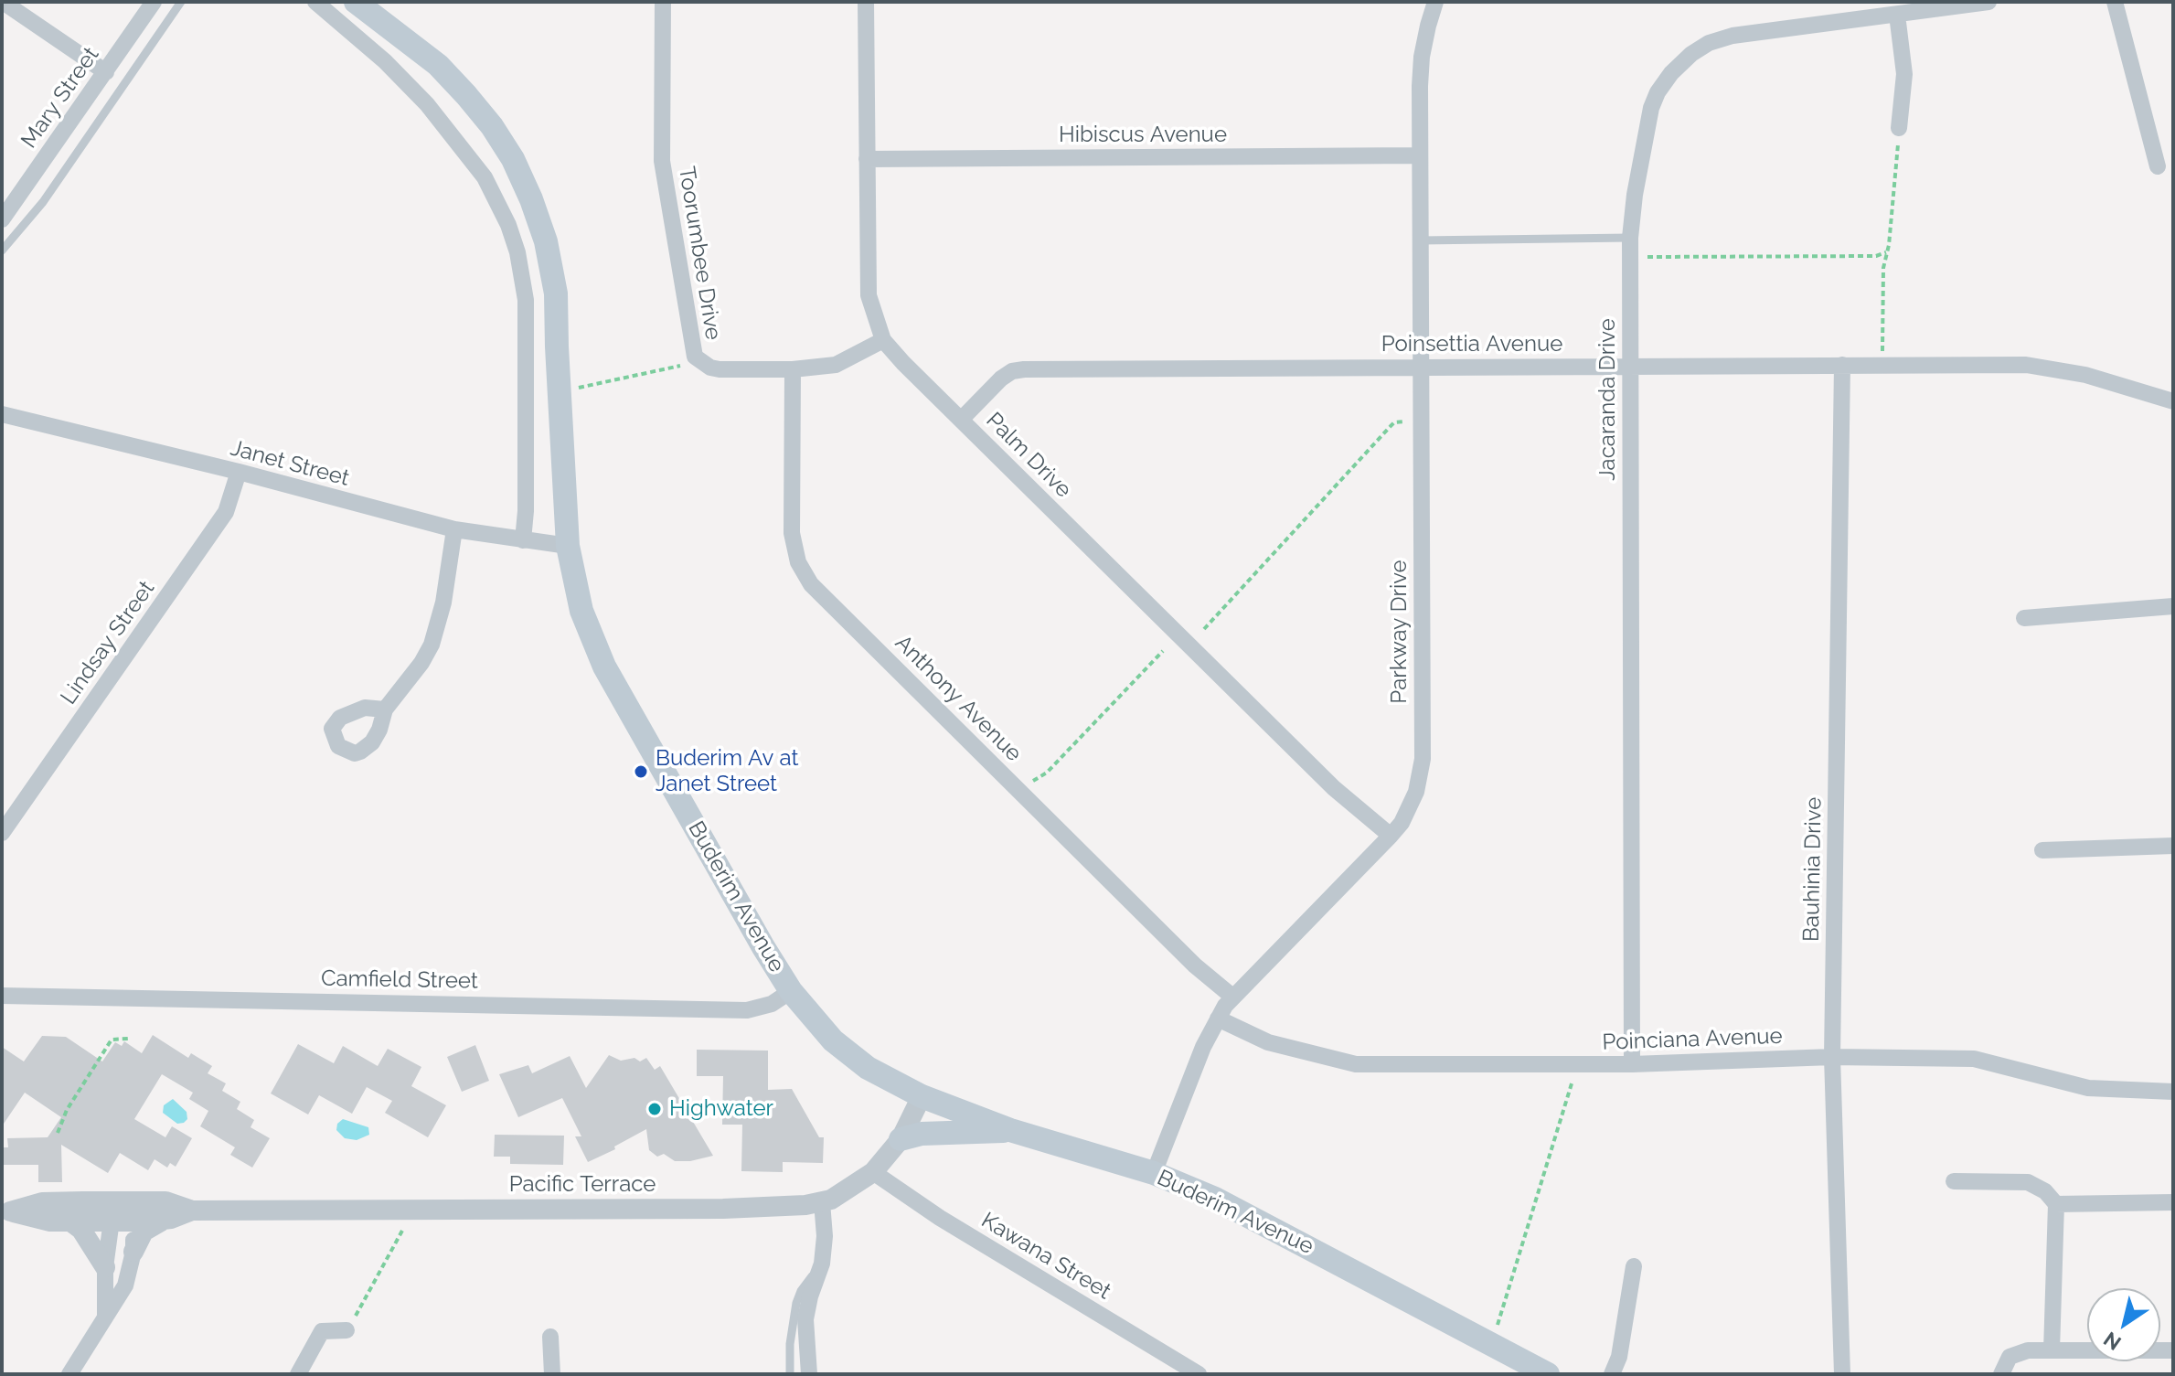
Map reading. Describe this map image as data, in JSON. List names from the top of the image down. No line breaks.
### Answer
{"streets":{"main road":["Buderim Avenue"],"street":["Mary Street","Hibiscus Avenue","Toorumbee Drive","Poinsettia Avenue","Jacaranda Drive","Palm Drive","Janet Street","Parkway Drive","Lindsay Street","Anthony Avenue","Bauhinia Drive","Camfield Street","Poinciana Avenue","Pacific Terrace","Kawana Street"]},"crossings":[["Hibiscus Avenue","Palm Drive"],["Hibiscus Avenue","Parkway Drive"],["Toorumbee Drive","Palm Drive"],["Toorumbee Drive","Anthony Avenue"],["Poinsettia Avenue","Jacaranda Drive"],["Poinsettia Avenue","Palm Drive"],["Poinsettia Avenue","Parkway Drive"],["Poinsettia Avenue","Bauhinia Drive"],["Jacaranda Drive","Poinciana Avenue"],["Palm Drive","Parkway Drive"],["Janet Street","Lindsay Street"],["Janet Street","Buderim Avenue"],["Parkway Drive","Anthony Avenue"],["Parkway Drive","Buderim Avenue"],["Parkway Drive","Poinciana Avenue"],["Bauhinia Drive","Poinciana Avenue"],["Buderim Avenue","Camfield Street"],["Buderim Avenue","Pacific Terrace"],["Pacific Terrace","Kawana Street"]],"places":["Buderim Av at Janet Street","Highwater"],"north":"bottom left"}
